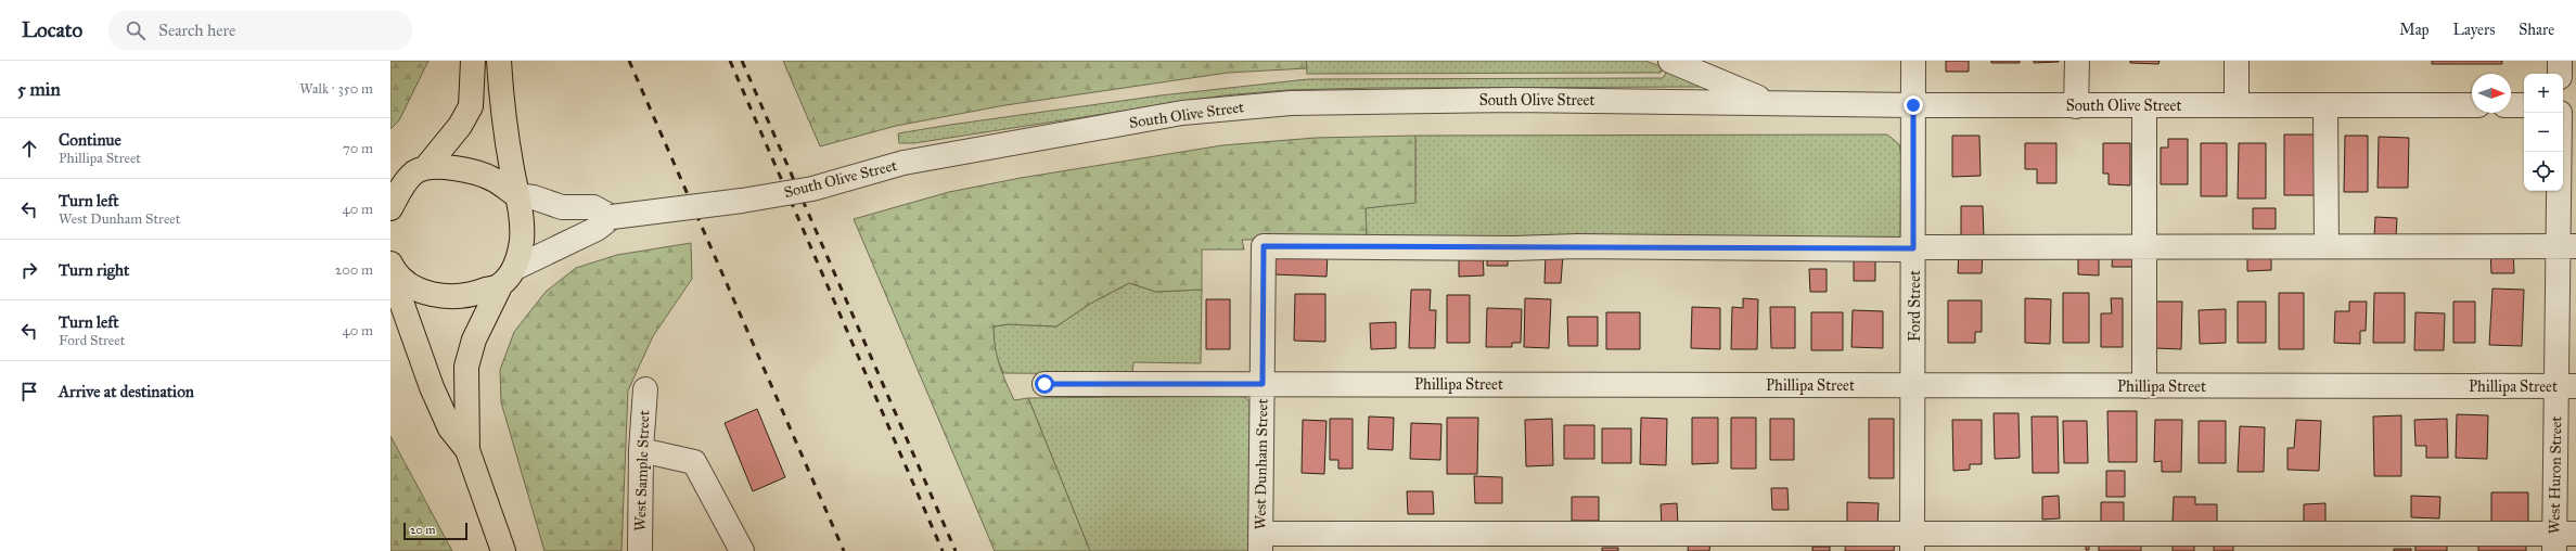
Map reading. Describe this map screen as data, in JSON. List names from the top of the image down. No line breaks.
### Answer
{"streets":{"street":["South Olive Street","Ford Street","Phillipa Street","West Dunham Street","West Sample Street","West Huron Street"]},"crossings":[["South Olive Street","Ford Street"],["Ford Street","Phillipa Street"],["Ford Street","West Dunham Street"],["Phillipa Street","West Dunham Street"],["Phillipa Street","West Huron Street"]],"scale_bar":"20 m","north":"right","page":{"header":"Locato","search":"Search here","nav":["Map","Layers","Share"],"heading":["5 min","Walk · 350 m"],"map_buttons":["+","−"],"list":[["Continue","Phillipa Street","70 m"],["Turn left","West Dunham Street","40 m"],["Turn right","200 m"],["Turn left","Ford Street","40 m"],"Arrive at destination"],"scale":"20 m"}}
